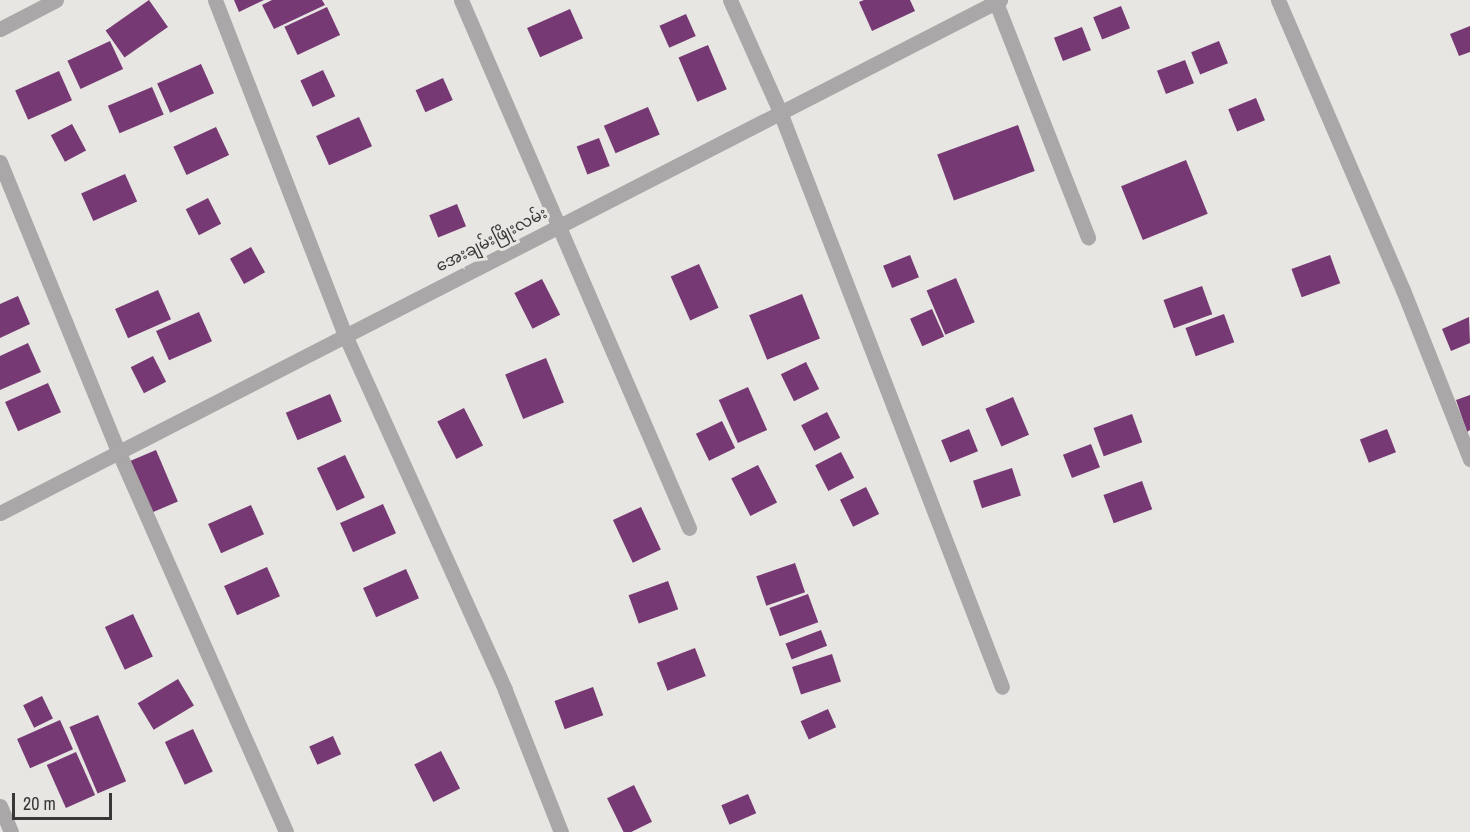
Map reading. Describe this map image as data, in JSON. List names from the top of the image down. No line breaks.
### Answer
{"streets":{"street":["အေးချမ်းဖြိုးလမ်း"]},"scale_bar":"20 m"}
